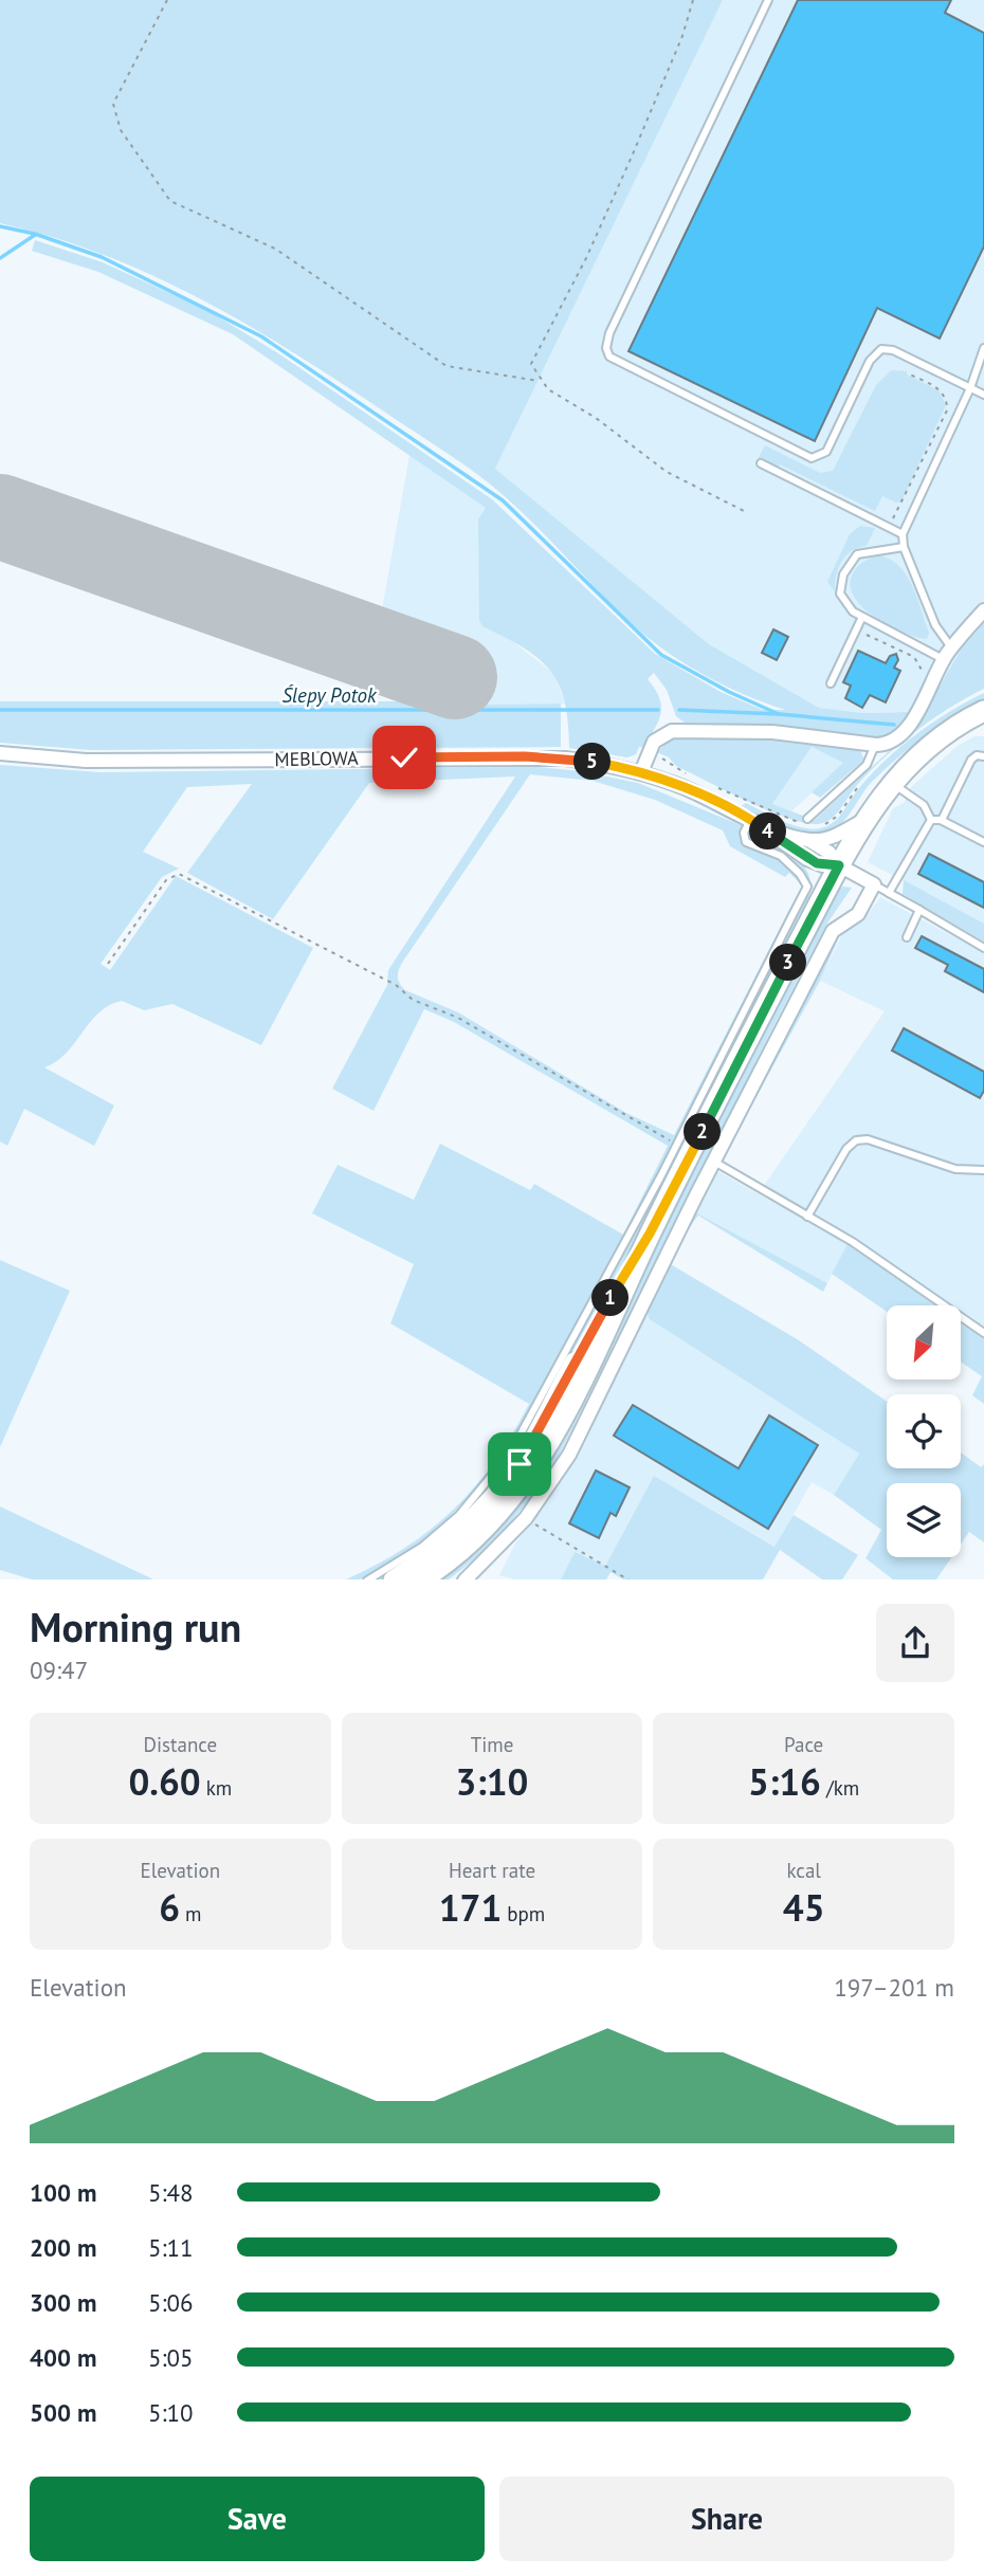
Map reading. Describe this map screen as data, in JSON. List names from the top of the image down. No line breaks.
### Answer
{"streets":{"street":["MEBLOWA"]},"water":["Ślepy Potok"],"north":"bottom left","page":{"pins":["5","4","3","2","1"],"heading":["Morning run","09:47"],"stats":[["Distance","0.60 km"],["Time","3:10"],["Pace","5:16 /km"],["Elevation","6 m"],["Heart rate","171 bpm"],["kcal","45"]],"chart":["Elevation","197–201 m"],"list":[{"name":"100 m","note":"5:48"},{"name":"200 m","note":"5:11"},{"name":"300 m","note":"5:06"},{"name":"400 m","note":"5:05"},{"name":"500 m","note":"5:10"}],"buttons":["Save","Share"]}}
